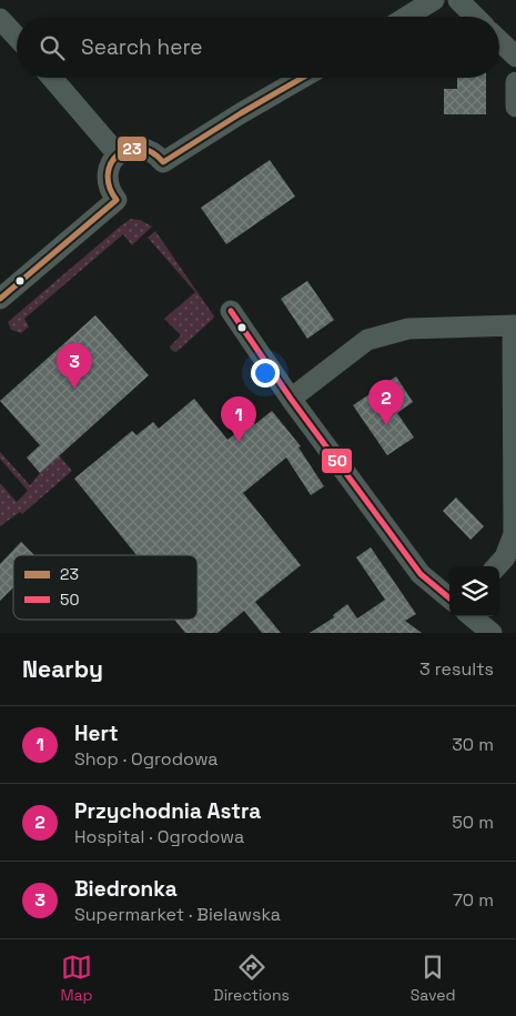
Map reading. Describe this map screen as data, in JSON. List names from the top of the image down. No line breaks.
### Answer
{"lines":["transit line 23","transit line 50"],"legend":["23","50"],"page":{"search":"Search here","pins":["3","2","1"],"heading":["Nearby","3 results"],"list":[{"mark":"1","name":"Hert","note":"Shop · Ogrodowa","value":"30 m"},{"mark":"2","name":"Przychodnia Astra","note":"Hospital · Ogrodowa","value":"50 m"},{"mark":"3","name":"Biedronka","note":"Supermarket · Bielawska","value":"70 m"}],"nav":["Map","Directions","Saved"]}}
